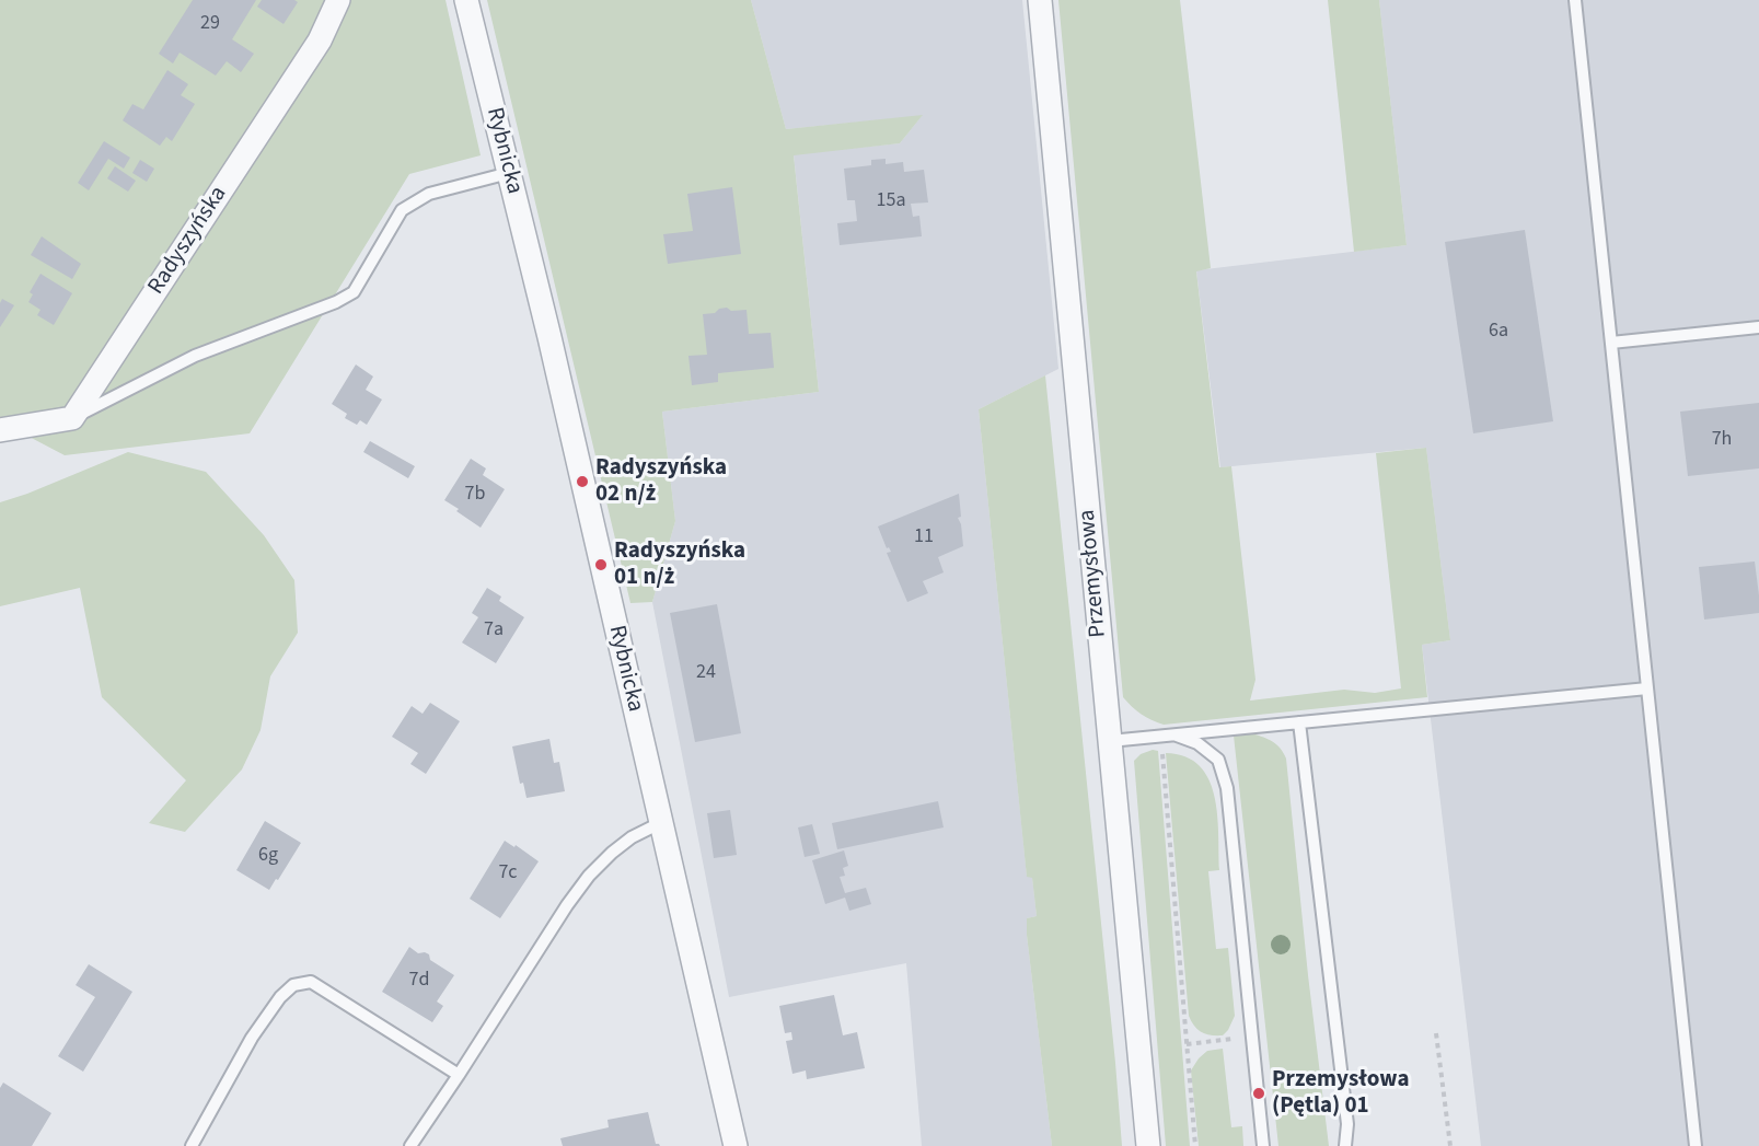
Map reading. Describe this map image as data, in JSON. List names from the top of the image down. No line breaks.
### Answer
{"streets":{"street":["Rybnicka","Radyszyńska","Przemysłowa"]},"places":["Radyszyńska 02 n/ż","Radyszyńska 01 n/ż","Przemysłowa (Pętla) 01"],"house_numbers":["29","15a","6a","7h","7b","11","7a","24","6g","7c","7d"]}
